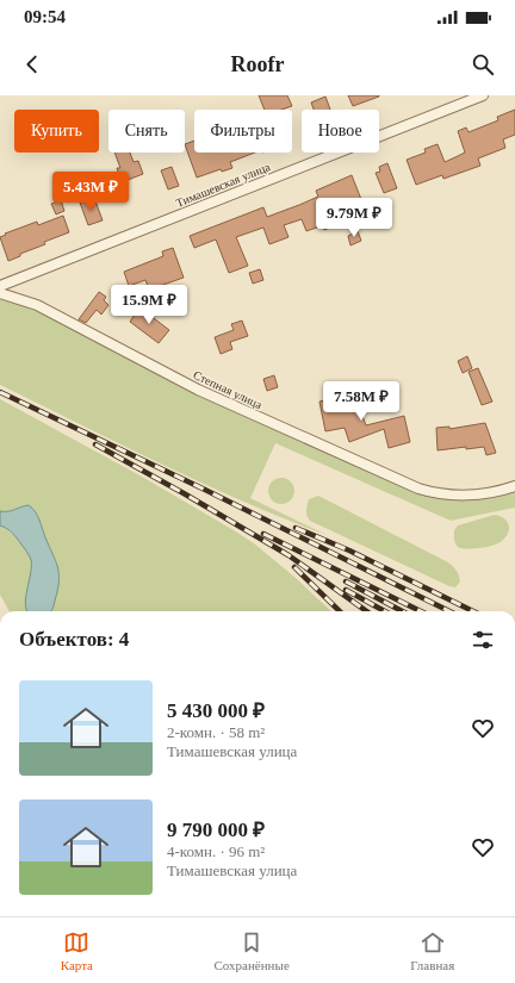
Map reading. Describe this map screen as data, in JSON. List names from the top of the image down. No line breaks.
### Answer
{"streets":{"street":["Тимашевская улица","Степная улица"]},"page":{"status":"09:54","header":"Roofr","chip":["Купить","Снять","Фильтры","Новое"],"price":["5.43M ₽","9.79M ₽","15.9M ₽","7.58M ₽"],"heading":"Объектов: 4","list":[{"name":"5 430 000 ₽","note":"2-комн. · 58 m² · Тимашевская улица"},{"name":"9 790 000 ₽","note":"4-комн. · 96 m² · Тимашевская улица"}],"tabs":["Карта","Сохранённые","Главная"]}}
